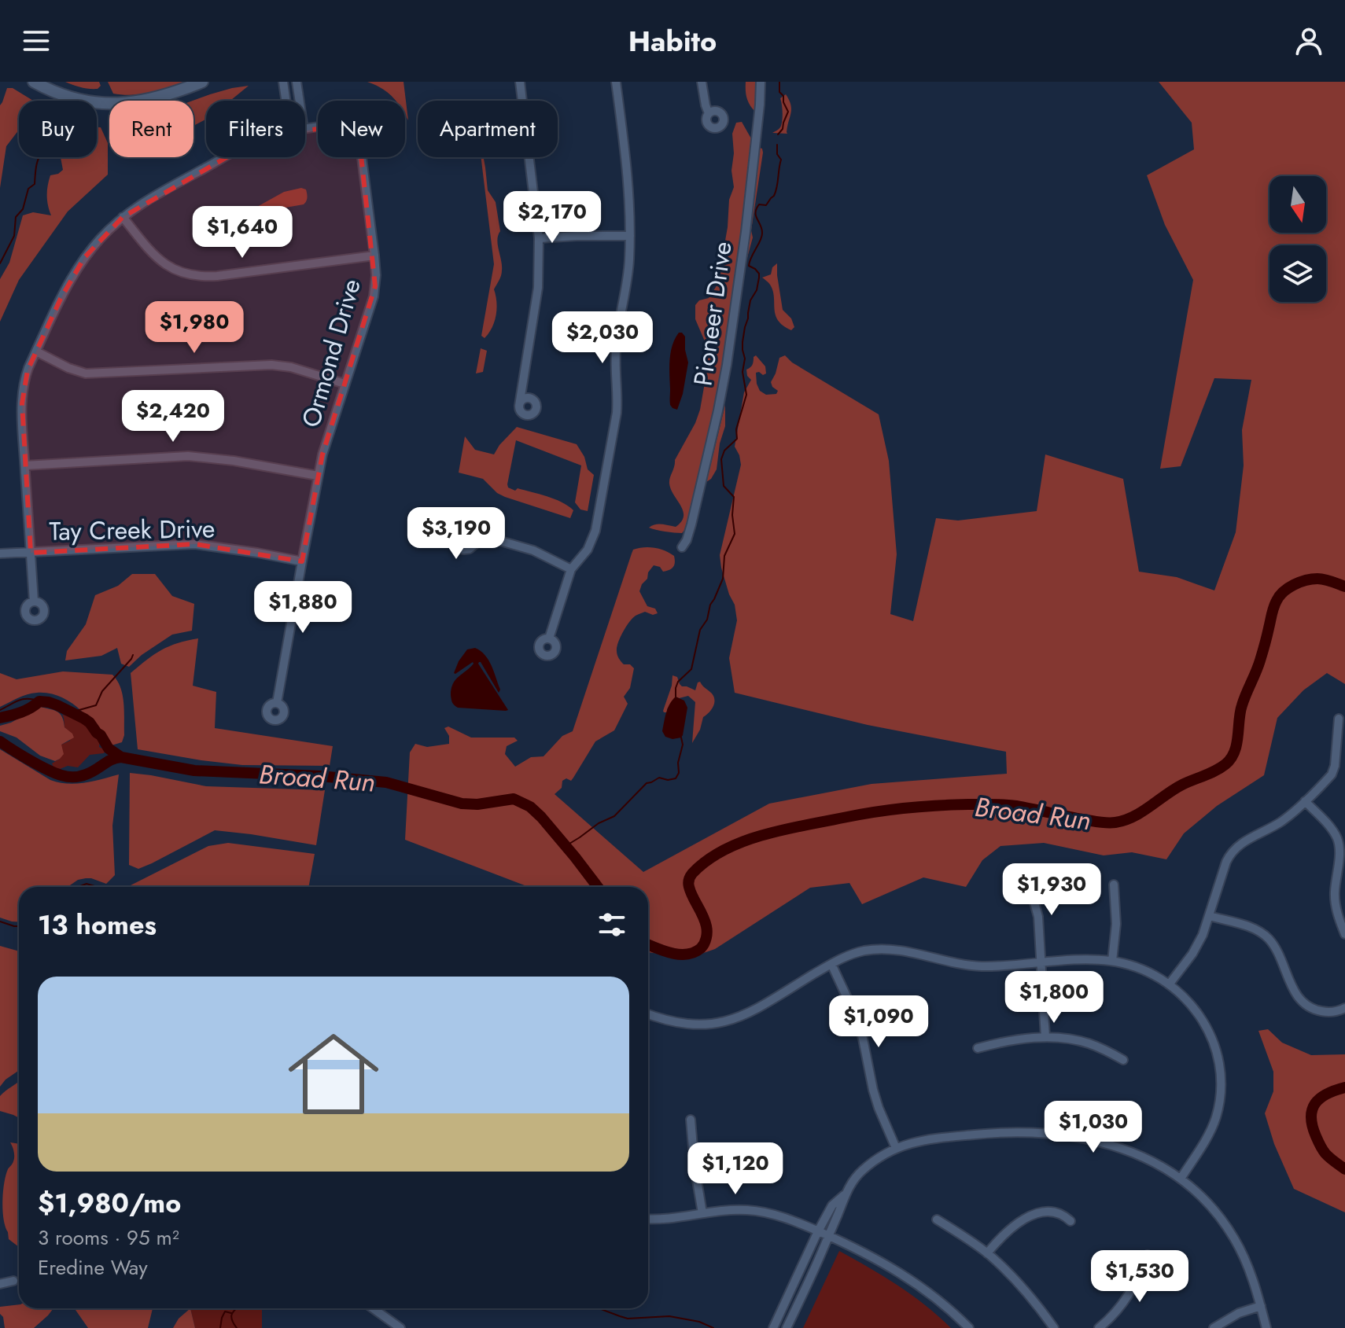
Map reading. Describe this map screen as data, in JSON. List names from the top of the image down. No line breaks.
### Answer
{"streets":{"street":["Pioneer Drive","Ormond Drive","Tay Creek Drive"]},"crossings":[["Ormond Drive","Tay Creek Drive"]],"water":["Broad Run"],"north":"bottom","page":{"header":"Habito","chip":["Buy","Rent","Filters","New","Apartment"],"price":["$2,170","$1,640","$1,980","$2,030","$2,420","$3,190","$1,880","$1,930","$1,800","$1,090","$1,030","$1,120","$1,530"],"heading":"13 homes","list":[{"name":"$1,980/mo","note":"3 rooms · 95 m² · Eredine Way"}]}}
